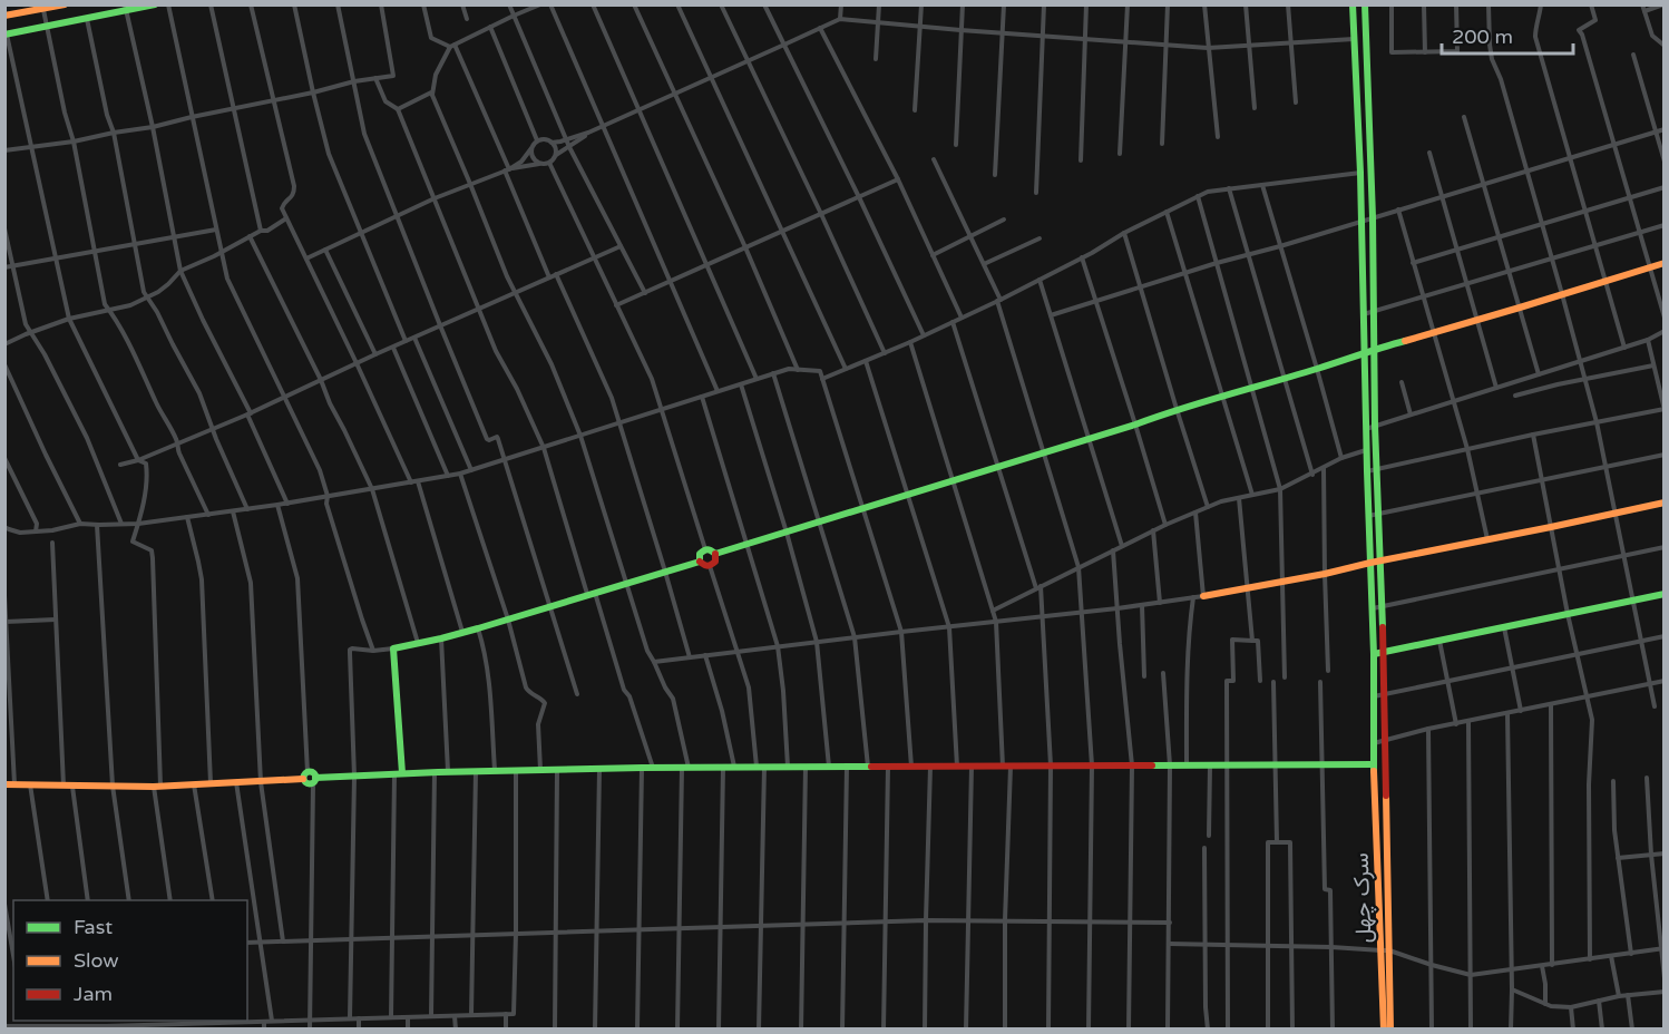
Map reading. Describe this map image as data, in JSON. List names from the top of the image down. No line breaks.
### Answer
{"streets":{"main road":["سرک چهل"]},"legend":["Fast","Slow","Jam"],"scale_bar":"200 m"}
